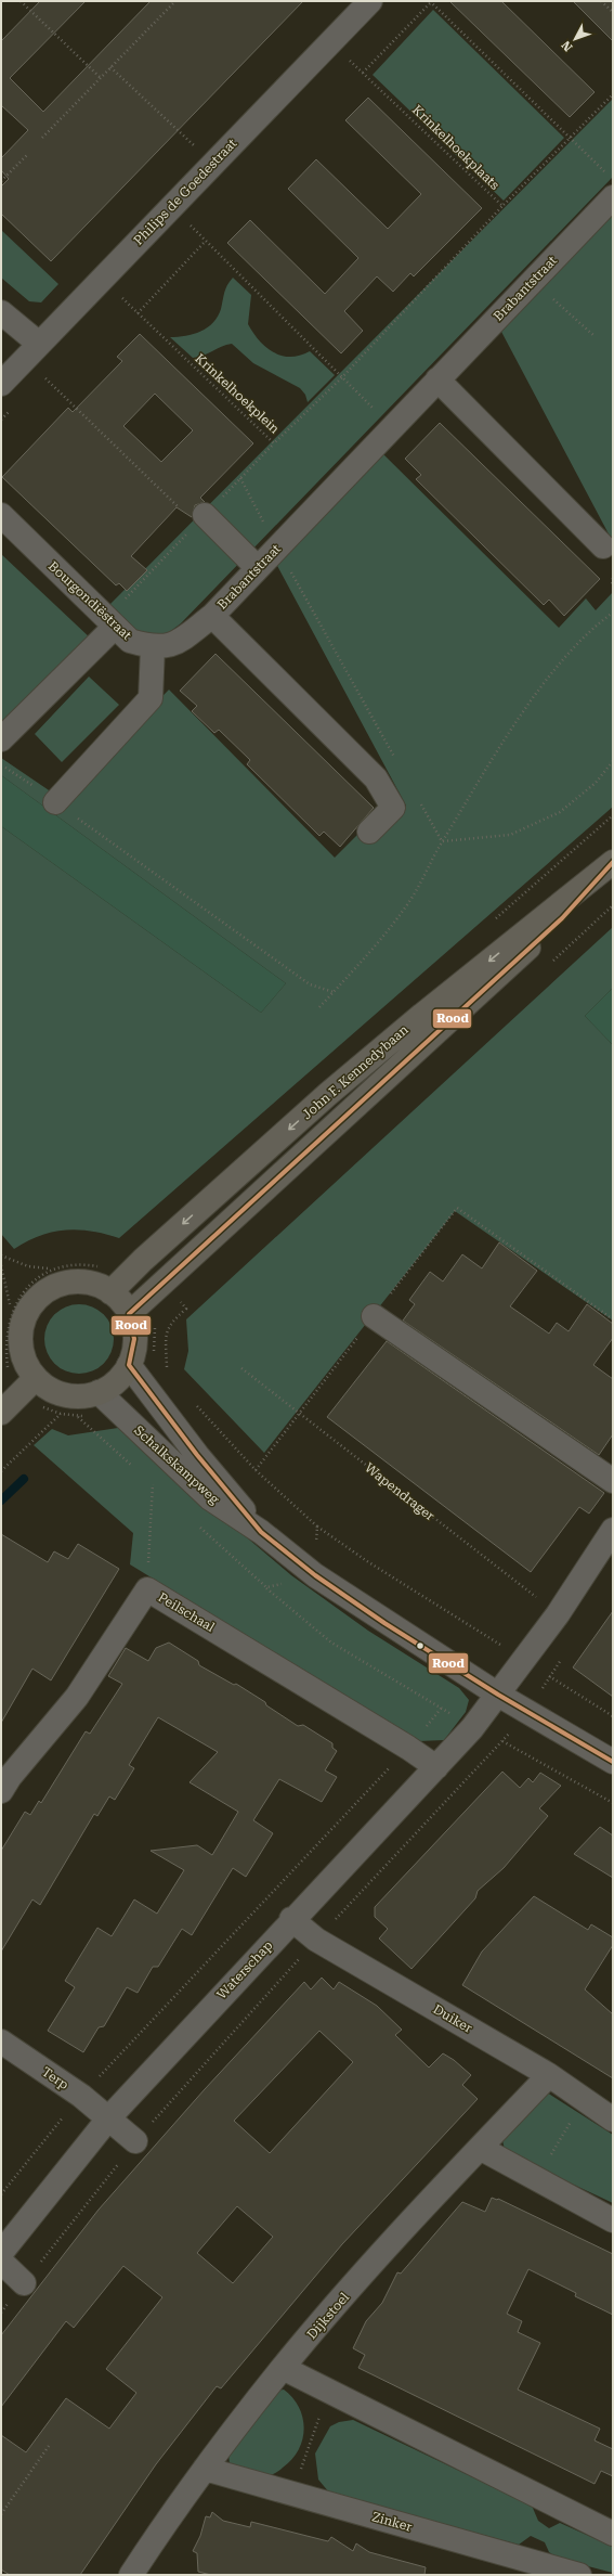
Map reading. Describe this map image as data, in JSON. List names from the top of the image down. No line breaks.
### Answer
{"streets":{"main road":["John F. Kennedybaan"],"street":["Philips de Goedestraat","Brabantstraat","Bourgondiëstraat","Schalkskampweg","Peilschaal","Waterschap","Duiker","Terp","Dijkstoel","Zinker"],"path":["Krinkelhoekplaats","Krinkelhoekplein","Wapendrager"]},"crossings":[["Krinkelhoekplaats","Philips de Goedestraat"],["Philips de Goedestraat","Krinkelhoekplein"],["Brabantstraat","Bourgondiëstraat"],["John F. Kennedybaan","Schalkskampweg"],["Schalkskampweg","Waterschap"],["Peilschaal","Waterschap"],["Waterschap","Duiker"],["Waterschap","Terp"],["Duiker","Dijkstoel"],["Dijkstoel","Zinker"]],"lines":["transit line Rood"],"north":"bottom left"}
